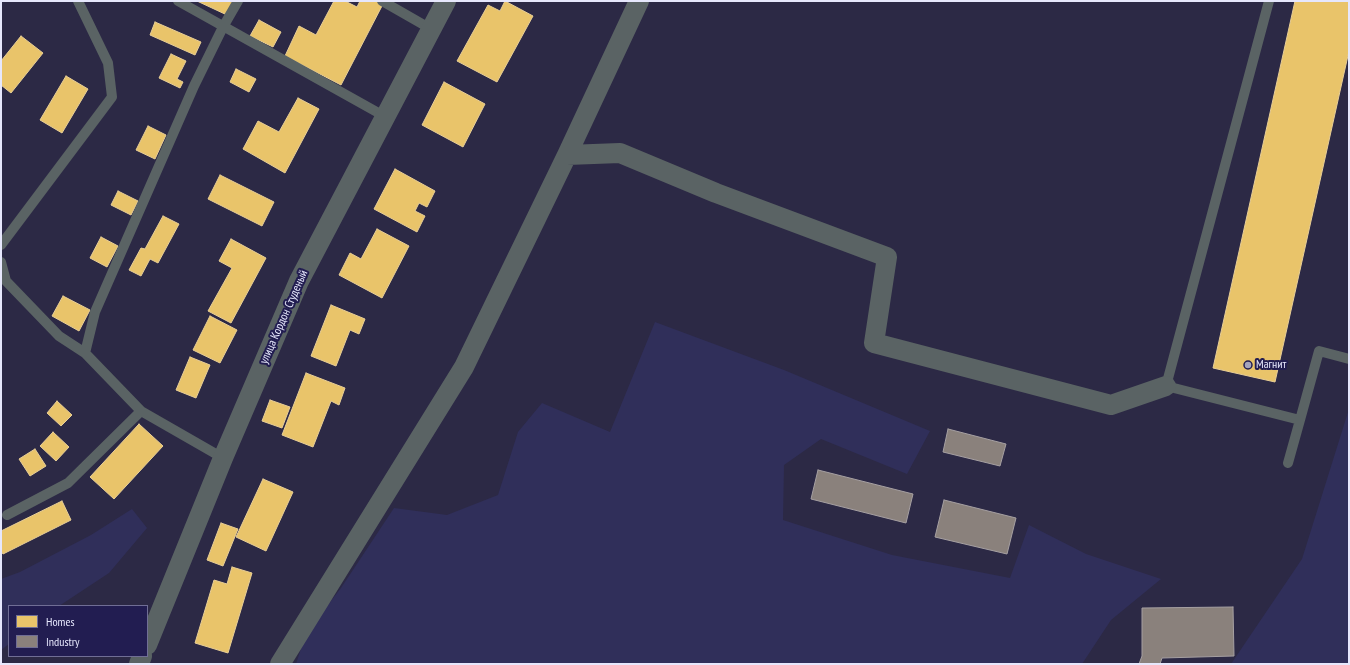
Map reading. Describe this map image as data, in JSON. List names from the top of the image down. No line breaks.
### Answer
{"streets":{"street":["улица Кордон Студеный"]},"places":["Магнит"],"legend":["Homes","Industry"]}
